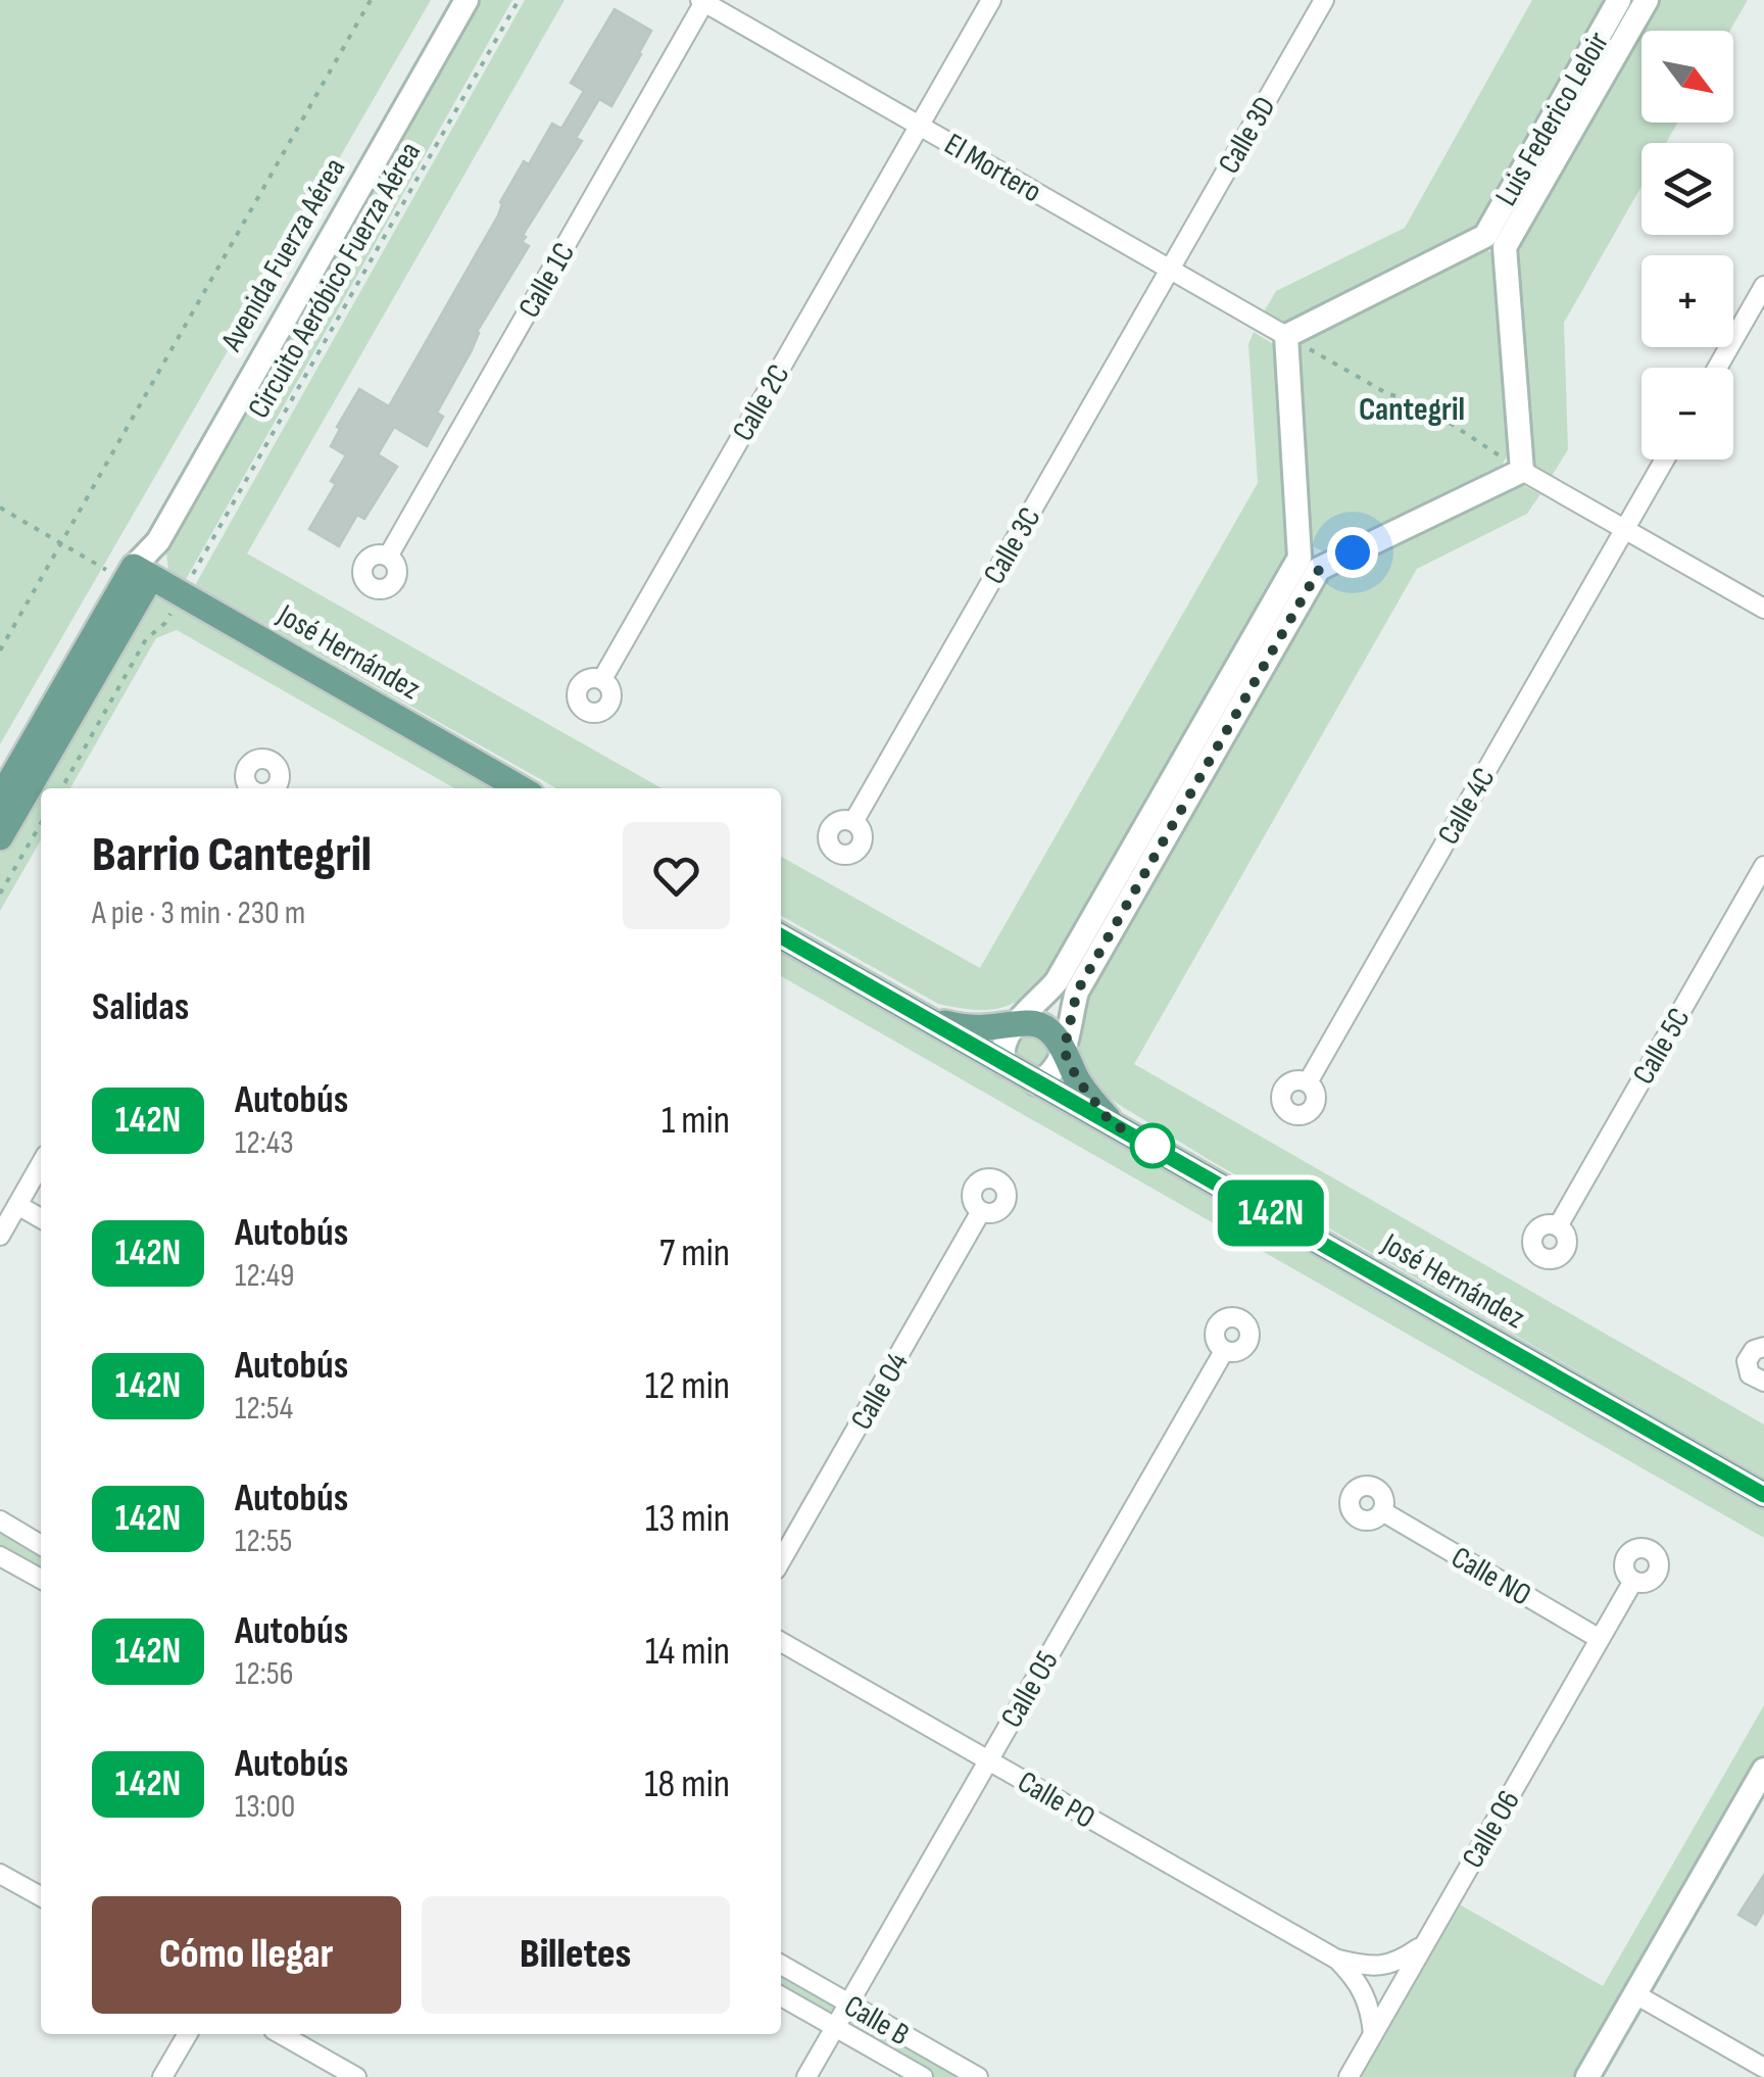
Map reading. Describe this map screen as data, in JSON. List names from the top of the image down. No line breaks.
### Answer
{"streets":{"main road":["Avenida Fuerza Aérea","José Hernández"],"street":["Luis Federico Leloir","Calle 3D","El Mortero","Calle 1C","Calle 2C","Calle 3C","Calle 4C","Calle 5C","Calle O4","Calle NO","Calle O5","Calle PO","Calle O6","Calle B"],"path":["Circuito Aeróbico Fuerza Aérea"]},"crossings":[["Luis Federico Leloir","El Mortero"],["Calle 3D","El Mortero"],["Calle 3D","Calle 3C"],["El Mortero","Calle 1C"],["El Mortero","Calle 2C"],["El Mortero","Calle 3C"],["Avenida Fuerza Aérea","José Hernández"],["Calle NO","Calle O6"],["Calle O5","Calle PO"],["Calle O5","Calle B"],["Calle PO","Calle O6"]],"districts":["Cantegril"],"lines":["bus line 142N"],"north":"bottom right","page":{"on_map":"142N","map_buttons":["+","−"],"heading":[["Barrio Cantegril","A pie · 3 min · 230 m"],"Salidas"],"list":[{"mark":"142N","name":"Autobús","note":"12:43","value":"1 min"},{"mark":"142N","name":"Autobús","note":"12:49","value":"7 min"},{"mark":"142N","name":"Autobús","note":"12:54","value":"12 min"},{"mark":"142N","name":"Autobús","note":"12:55","value":"13 min"},{"mark":"142N","name":"Autobús","note":"12:56","value":"14 min"},{"mark":"142N","name":"Autobús","note":"13:00","value":"18 min"}],"buttons":["Cómo llegar","Billetes"]}}
